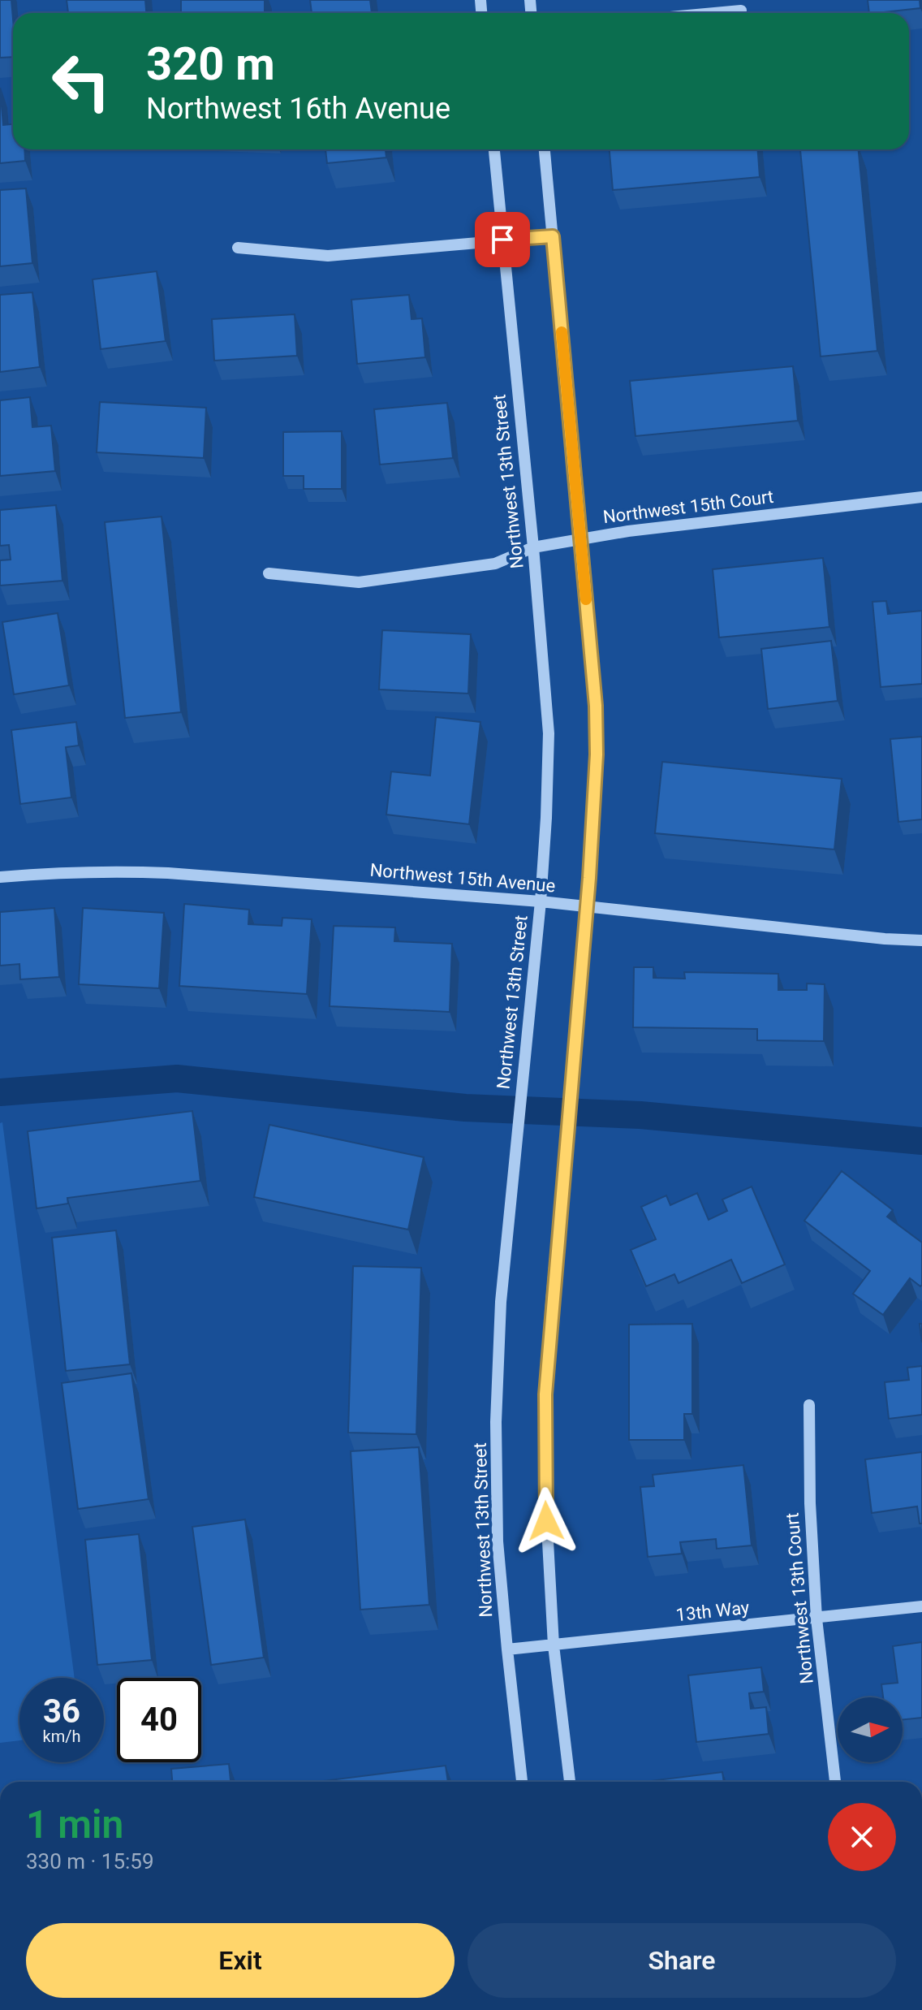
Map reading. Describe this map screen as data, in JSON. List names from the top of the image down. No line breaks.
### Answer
{"streets":{"street":["Northwest 13th Street","Northwest 15th Court","Northwest 15th Avenue","Northwest 13th Court","13th Way"]},"crossings":[["Northwest 13th Street","Northwest 15th Court"],["Northwest 13th Street","Northwest 15th Avenue"],["Northwest 13th Street","13th Way"],["Northwest 13th Court","13th Way"]],"north":"right","page":{"turn":["320 m","Northwest 16th Avenue"],"speed":"36 km/h","limit":"40","heading":["1 min","330 m · 15:59"],"buttons":["Exit","Share"]}}
